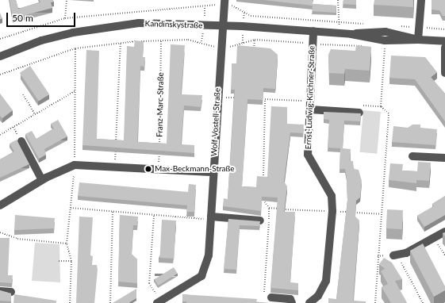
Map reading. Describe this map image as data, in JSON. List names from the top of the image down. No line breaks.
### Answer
{"streets":{"street":["Kandinskystraße","Ernst-Ludwig-Kirchner-Straße","Wolf-Vostell-Straße"],"path":["Franz-Marc-Straße"]},"crossings":[["Kandinskystraße","Ernst-Ludwig-Kirchner-Straße"],["Kandinskystraße","Wolf-Vostell-Straße"]],"places":["Max-Beckmann-Straße"],"scale_bar":"50 m"}
